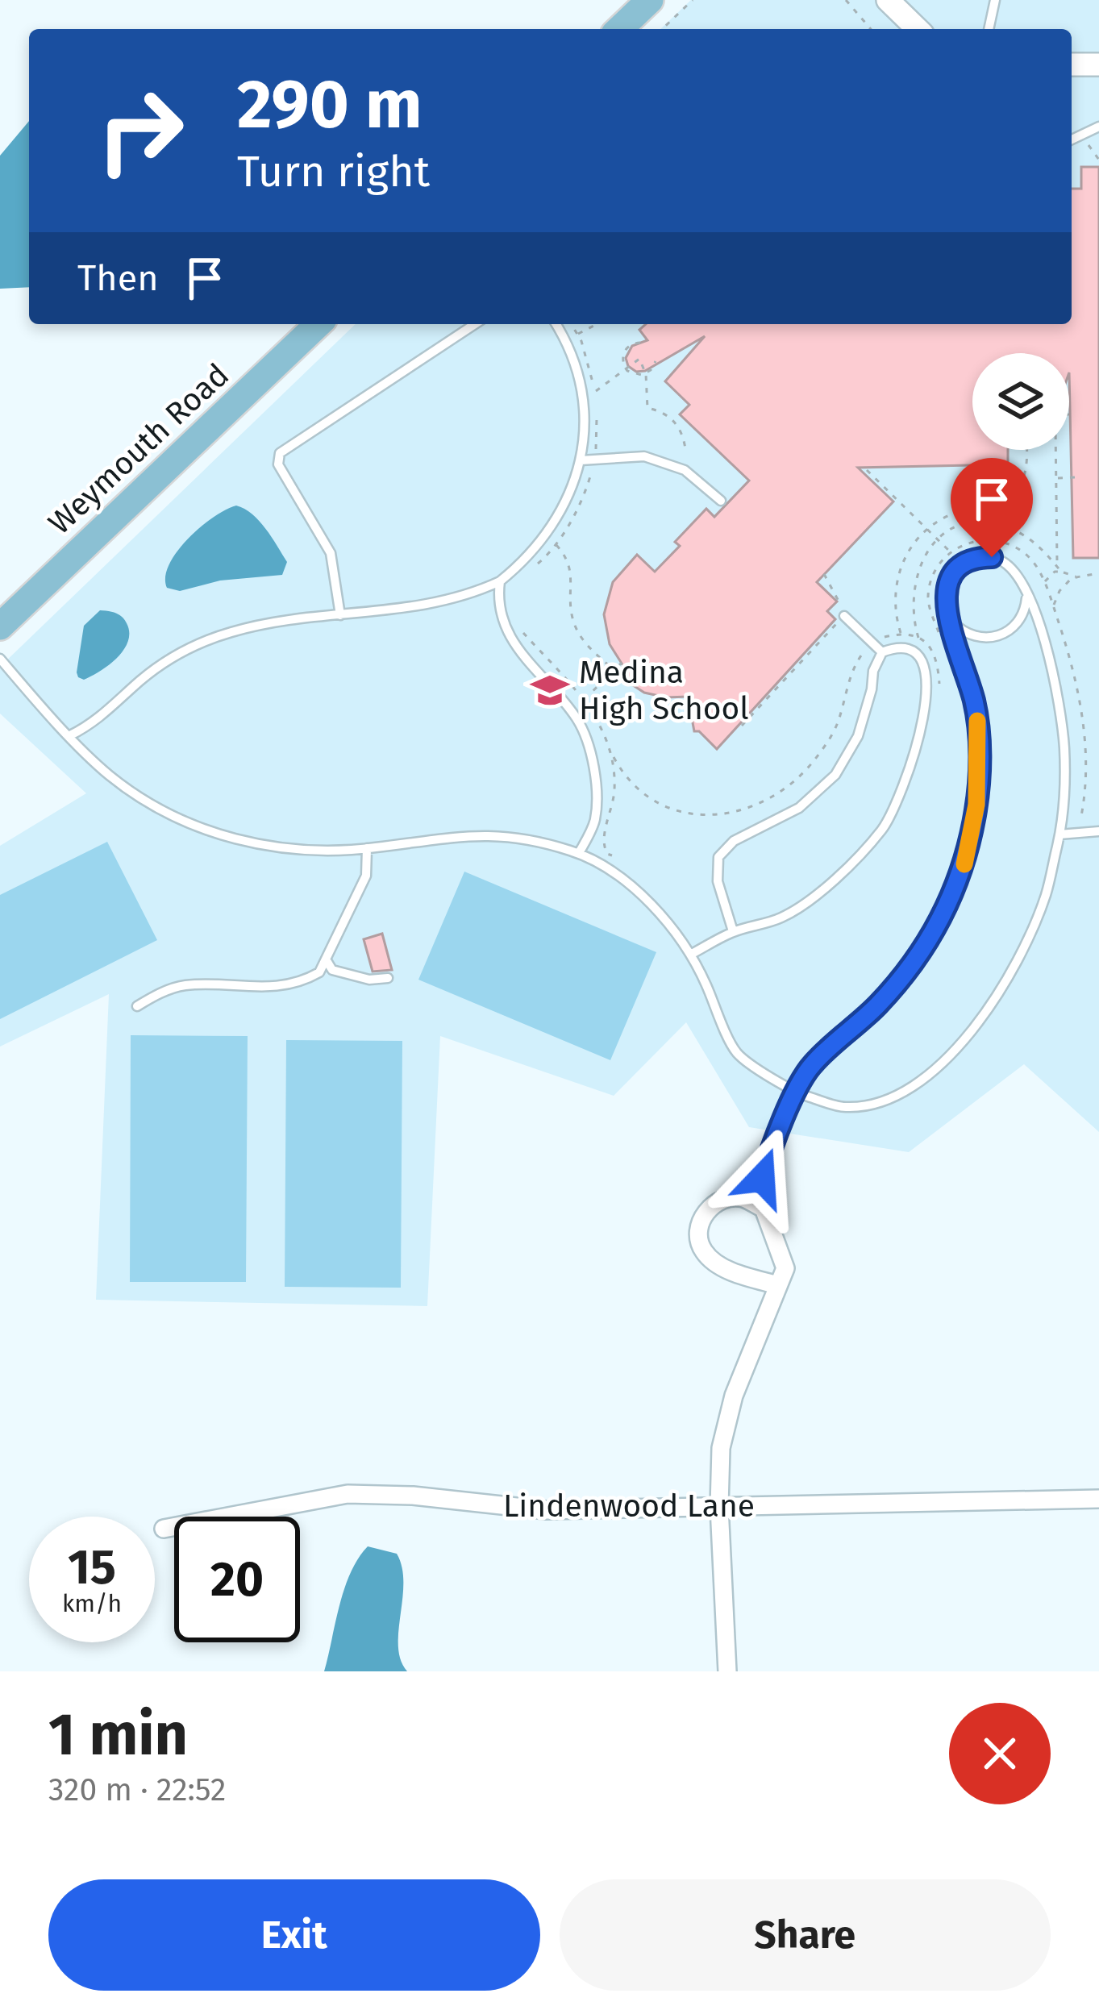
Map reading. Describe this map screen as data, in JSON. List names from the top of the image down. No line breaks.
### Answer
{"streets":{"main road":["Weymouth Road"],"street":["Lindenwood Lane"]},"places":{"school or university":["Medina High School"]},"page":{"turn":["290 m","Turn right"],"then":"Then","speed":"15 km/h","limit":"20","heading":["1 min","320 m · 22:52"],"buttons":["Exit","Share"]}}
